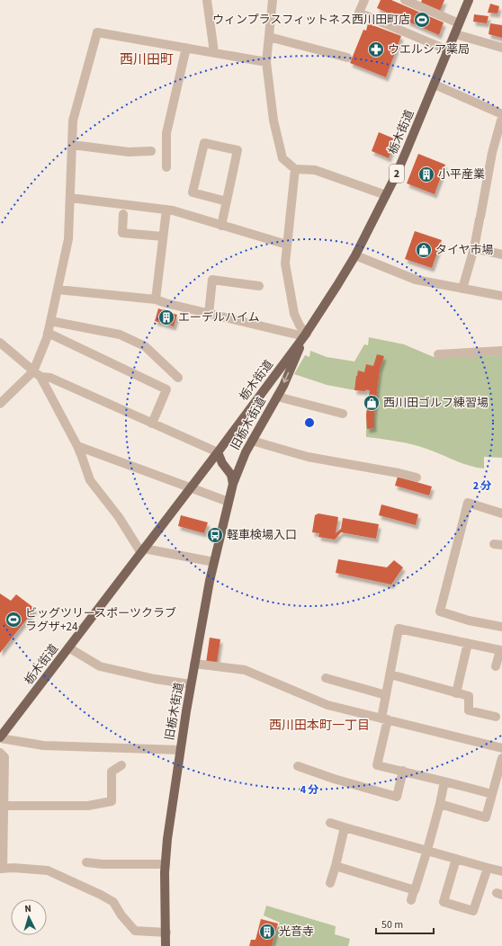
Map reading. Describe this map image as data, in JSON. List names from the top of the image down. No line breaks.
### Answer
{"streets":{"main road":["栃木街道","2","旧栃木街道"]},"crossings":[["栃木街道","旧栃木街道"]],"districts":["西川田町","西川田本町一丁目"],"places":{"sports":["ウィンプラスフィットネス西川田町店","ビッグツリースポーツクラブ ラグザ+24"],"pharmacy":["ウエルシア薬局"],"building":["小平産業","エーデルハイム","光音寺"],"shop":["タイヤ市場","西川田ゴルフ練習場"],"bus stop":["軽車検場入口"]},"scale_bar":"50 m","north":"top","rings":["2 分","4 分"]}
